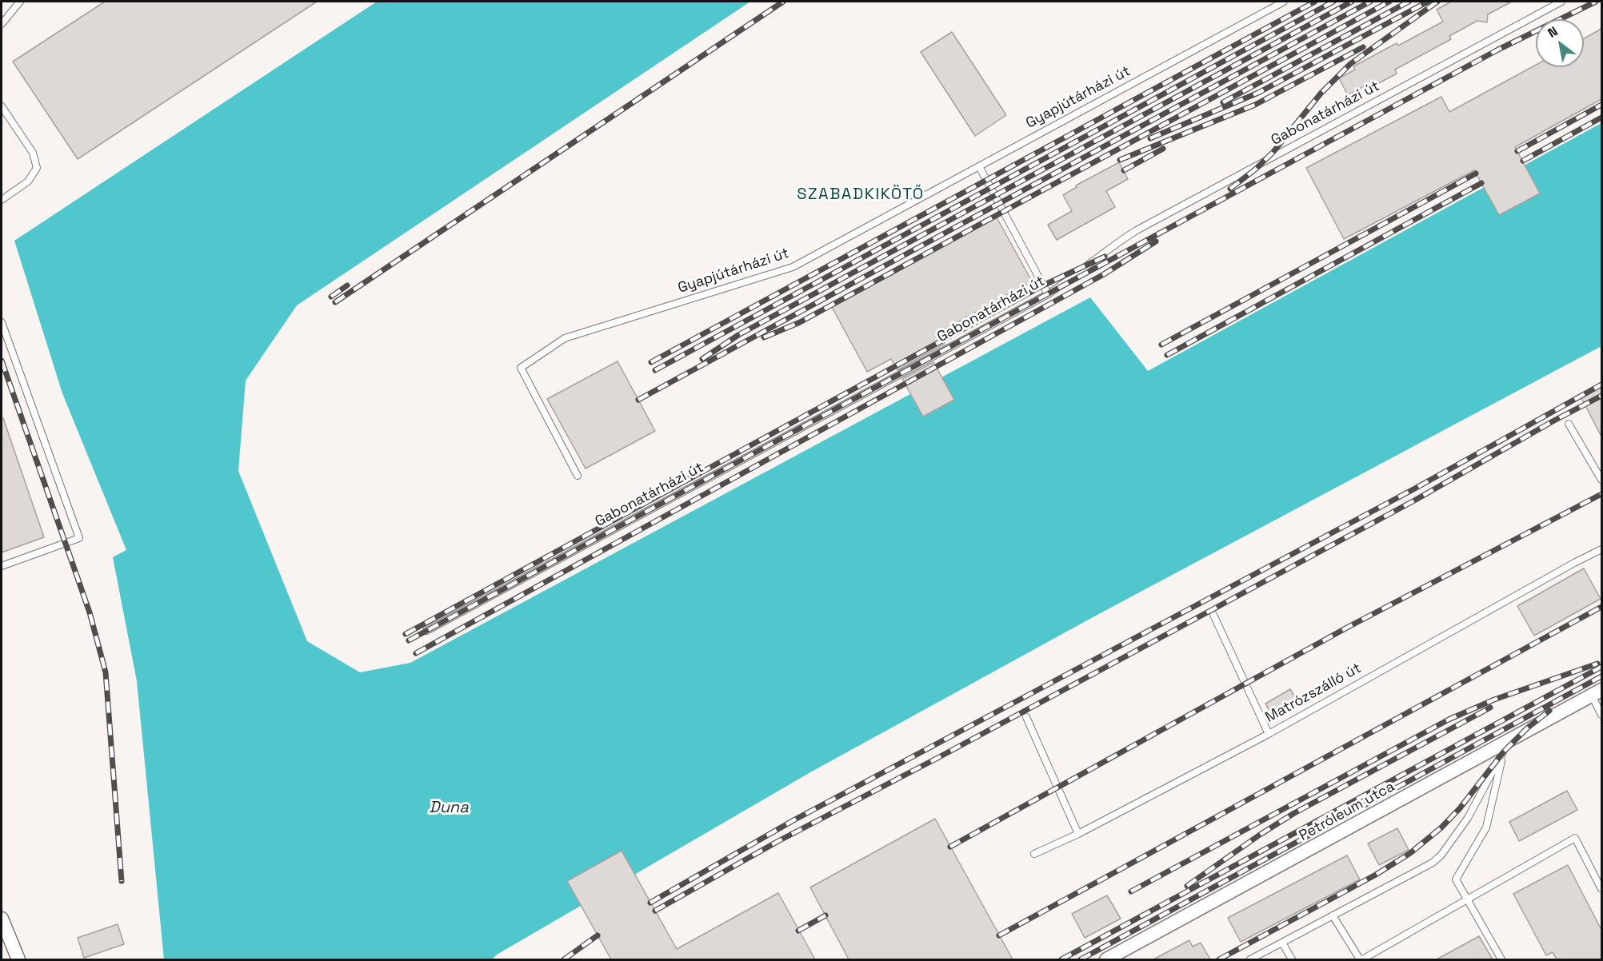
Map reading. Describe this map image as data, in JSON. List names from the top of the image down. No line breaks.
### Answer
{"streets":{"street":["Petróleum utca"],"lane":["Gyapjútárházi út","Gabonatárházi út","Matrózszálló út"]},"districts":["SZABADKIKÖTŐ"],"water":["Duna"],"north":"top left"}
